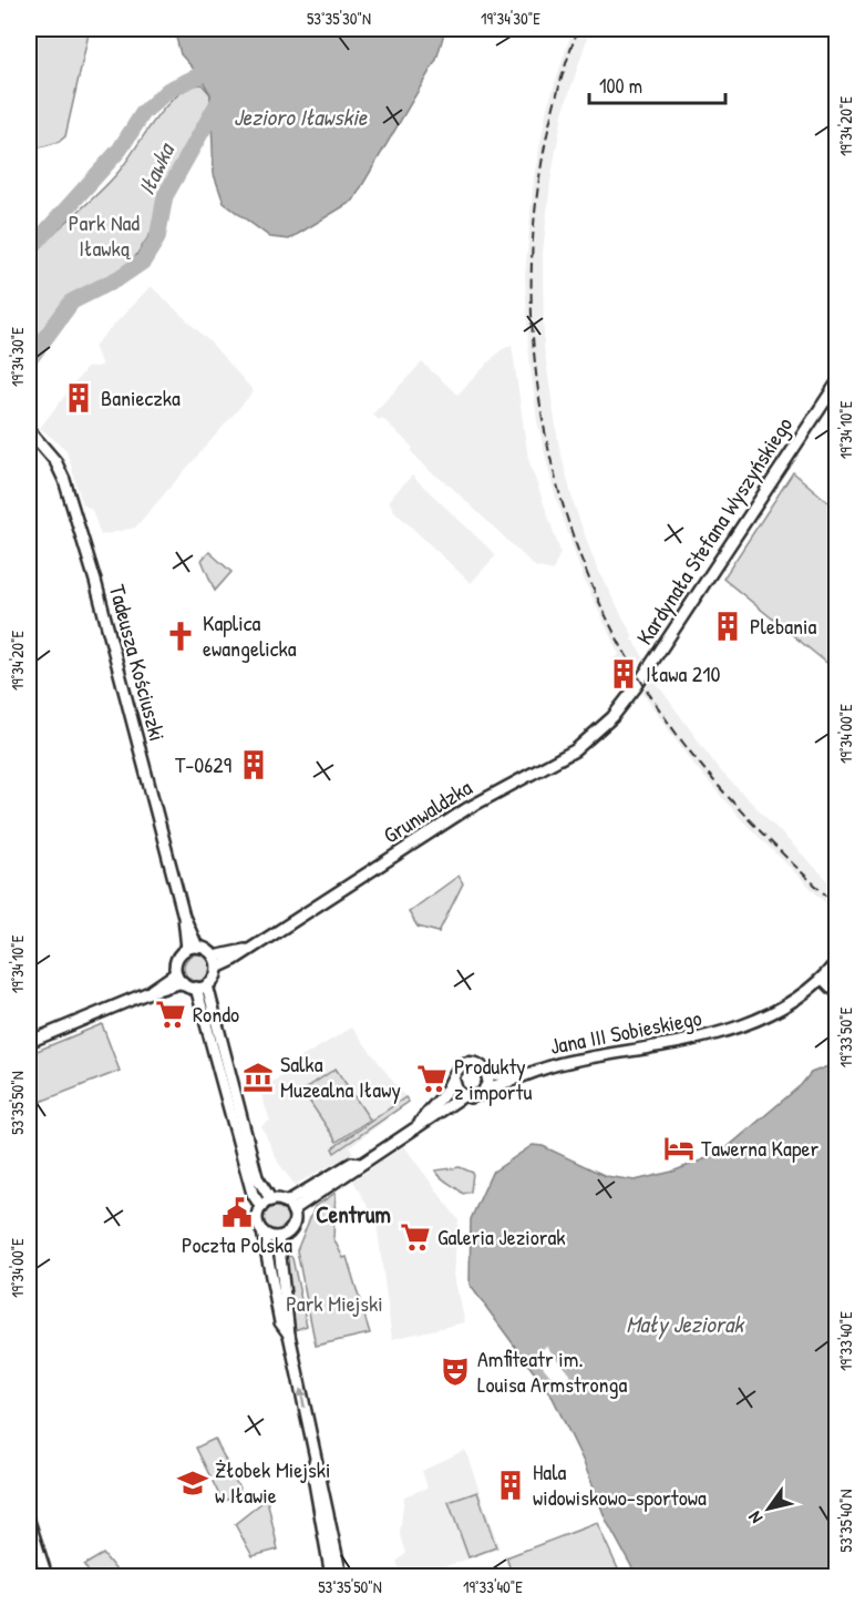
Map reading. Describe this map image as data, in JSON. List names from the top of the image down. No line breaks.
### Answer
{"streets":{"street":["Kardynała Stefana Wyszyńskiego","Tadeusza Kościuszki","Grunwaldzka","Jana III Sobieskiego"]},"crossings":[["Kardynała Stefana Wyszyńskiego","Grunwaldzka"],["Tadeusza Kościuszki","Grunwaldzka"]],"districts":["Centrum"],"water":["Jezioro Iławskie","Iławka","Mały Jeziorak"],"parks":["Park Nad Iławką","Park Miejski"],"places":{"building":["Banieczka","Plebania","Iława 210","T-0629","Hala widowiskowo-sportowa"],"church":["Kaplica ewangelicka"],"supermarket":["Rondo","Produkty z importu","Galeria Jeziorak"],"museum":["Salka Muzealna Iławy"],"hotel":["Tawerna Kaper"],"public building":["Poczta Polska"],"theatre":["Amfiteatr im. Louisa Armstronga"],"school or university":["Żłobek Miejski w Iławie"]},"scale_bar":"100 m","north":"bottom left","coordinates":["53°35'30\"N","19°34'30\"E","19°34'20\"E","19°34'10\"E","19°34'00\"E","19°33'50\"E","53°35'50\"N","19°33'40\"E","53°35'40\"N"]}
